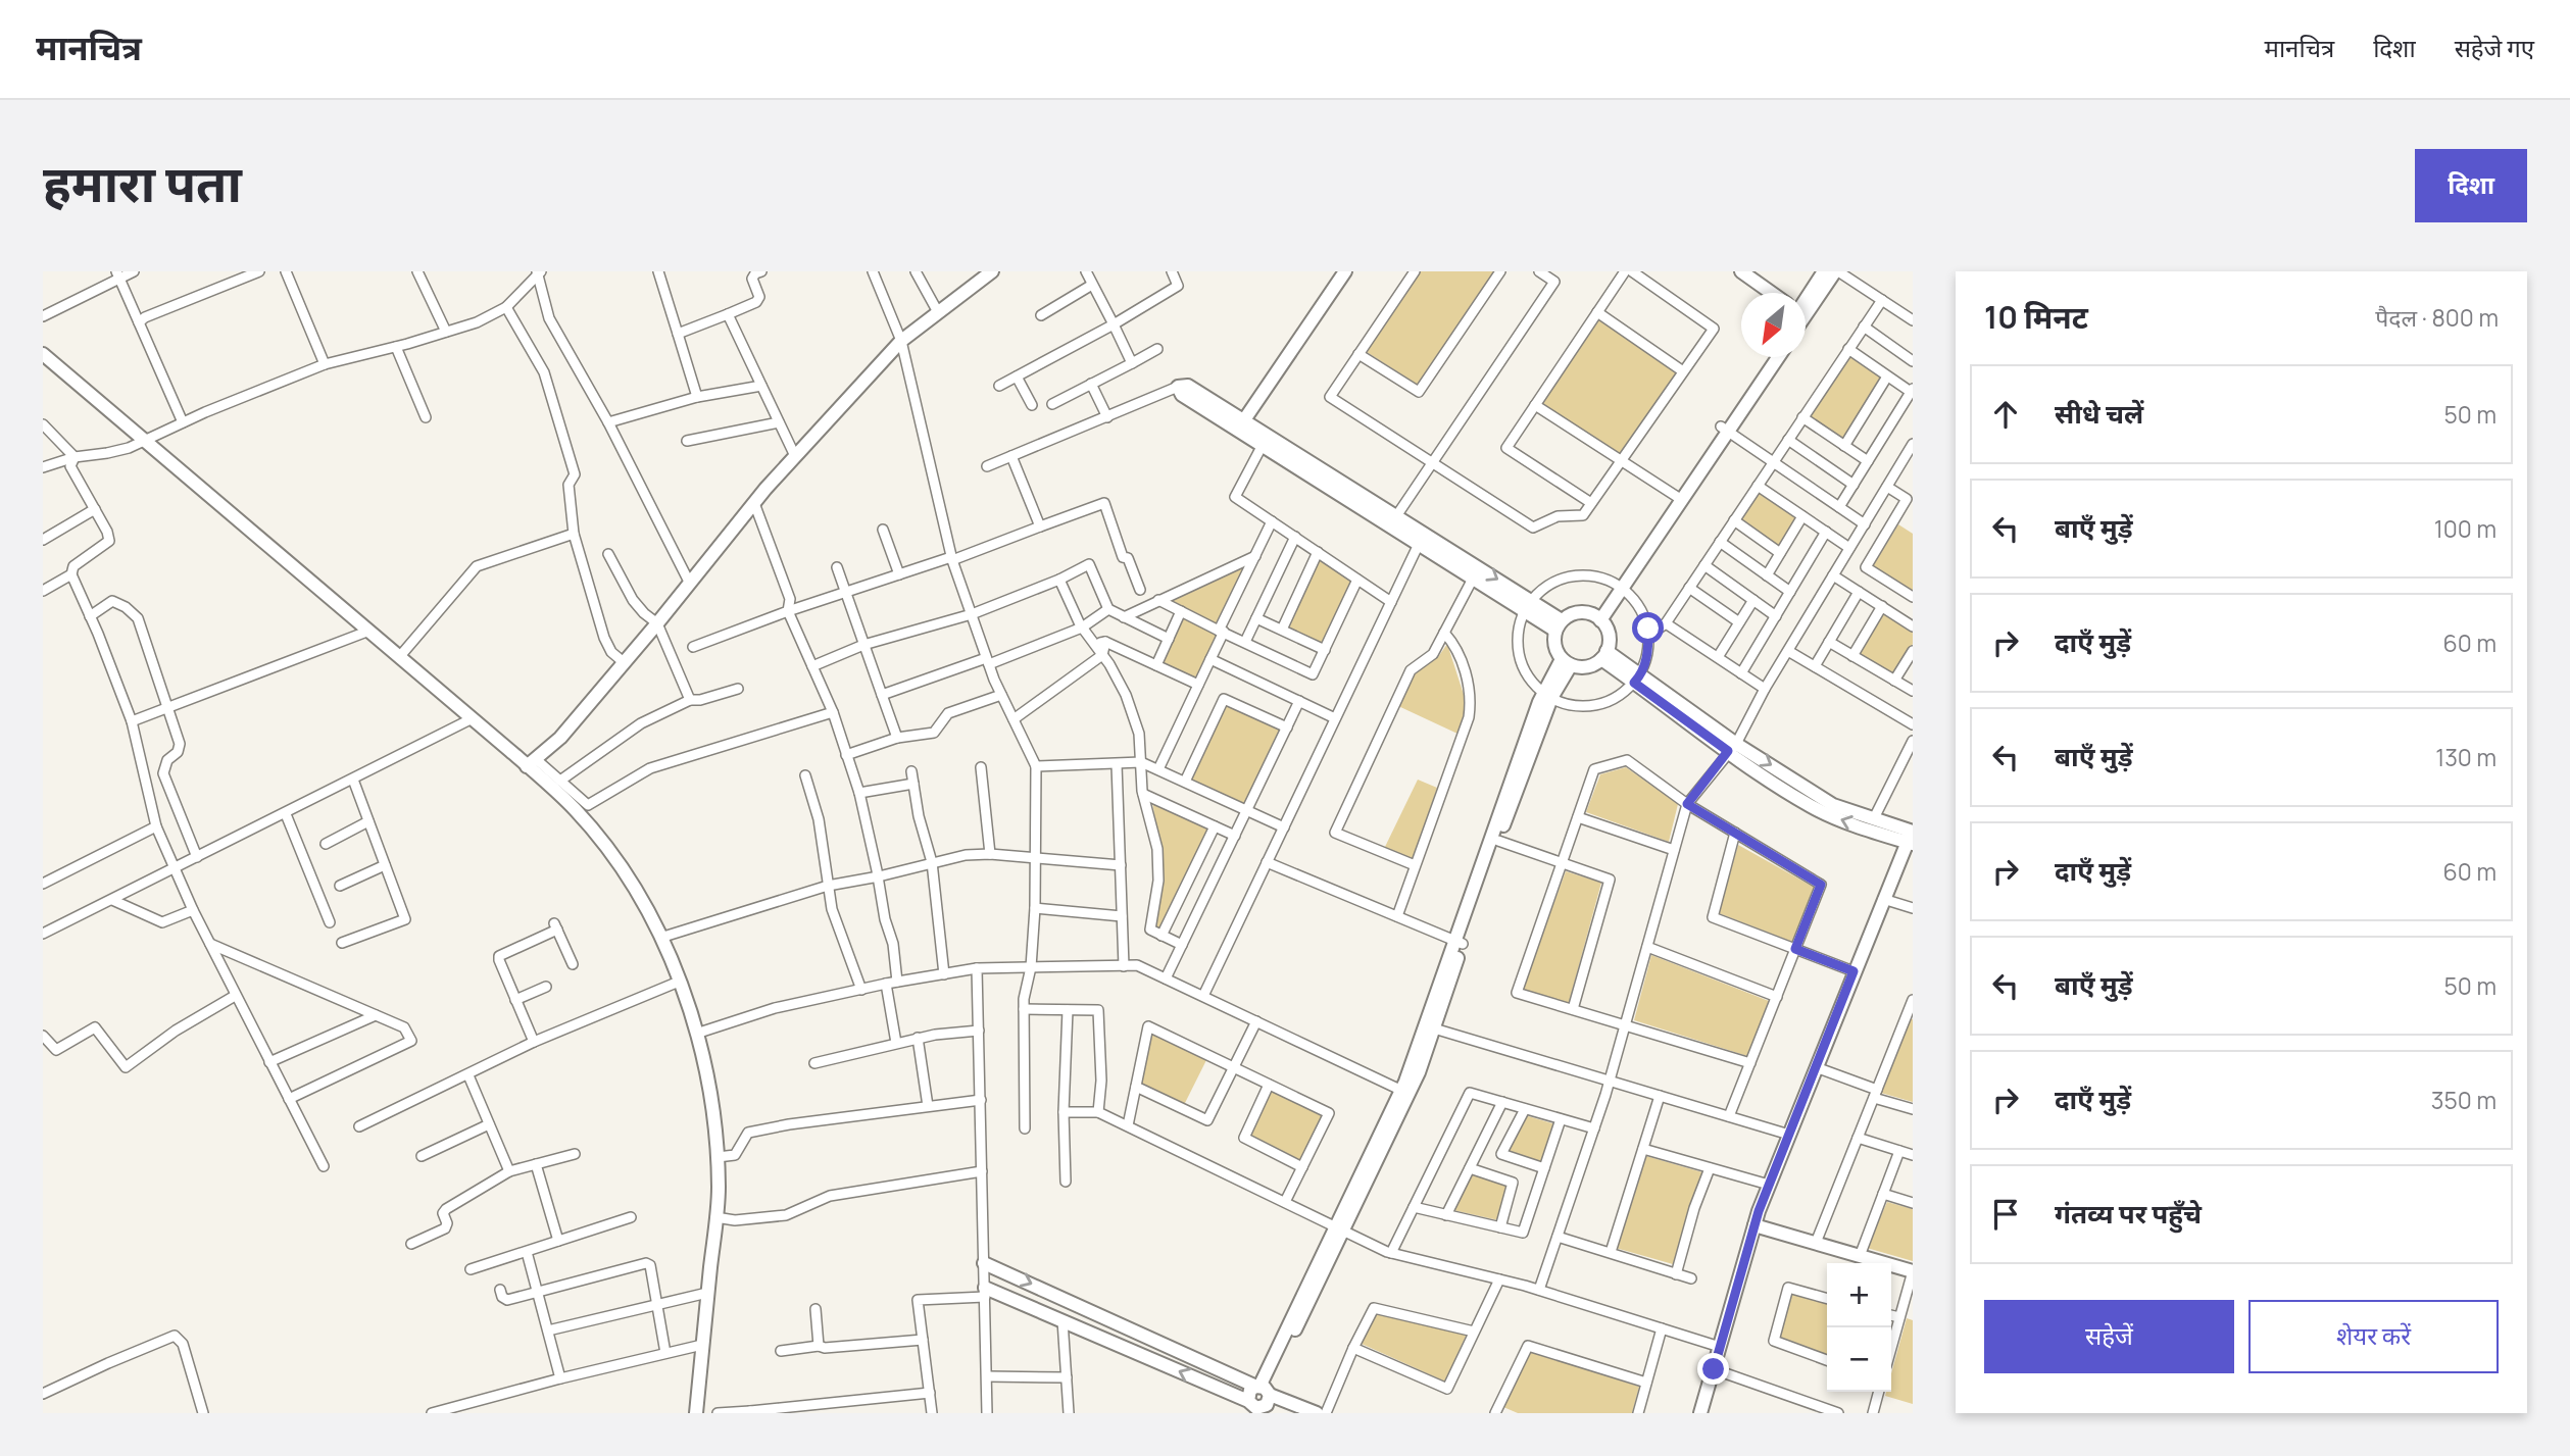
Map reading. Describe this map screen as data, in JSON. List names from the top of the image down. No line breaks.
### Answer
{"north":"bottom left","page":{"header":"मानचित्र","nav":["मानचित्र","दिशा","सहेजे गए"],"title":"हमारा पता","buttons":["दिशा",["सहेजें","शेयर करें"]],"heading":["10 मिनट","पैदल · 800 m"],"list":[["सीधे चलें","50 m"],["बाएँ मुड़ें","100 m"],["दाएँ मुड़ें","60 m"],["बाएँ मुड़ें","130 m"],["दाएँ मुड़ें","60 m"],["बाएँ मुड़ें","50 m"],["दाएँ मुड़ें","350 m"],"गंतव्य पर पहुँचे"],"map_buttons":["+","−"]}}
